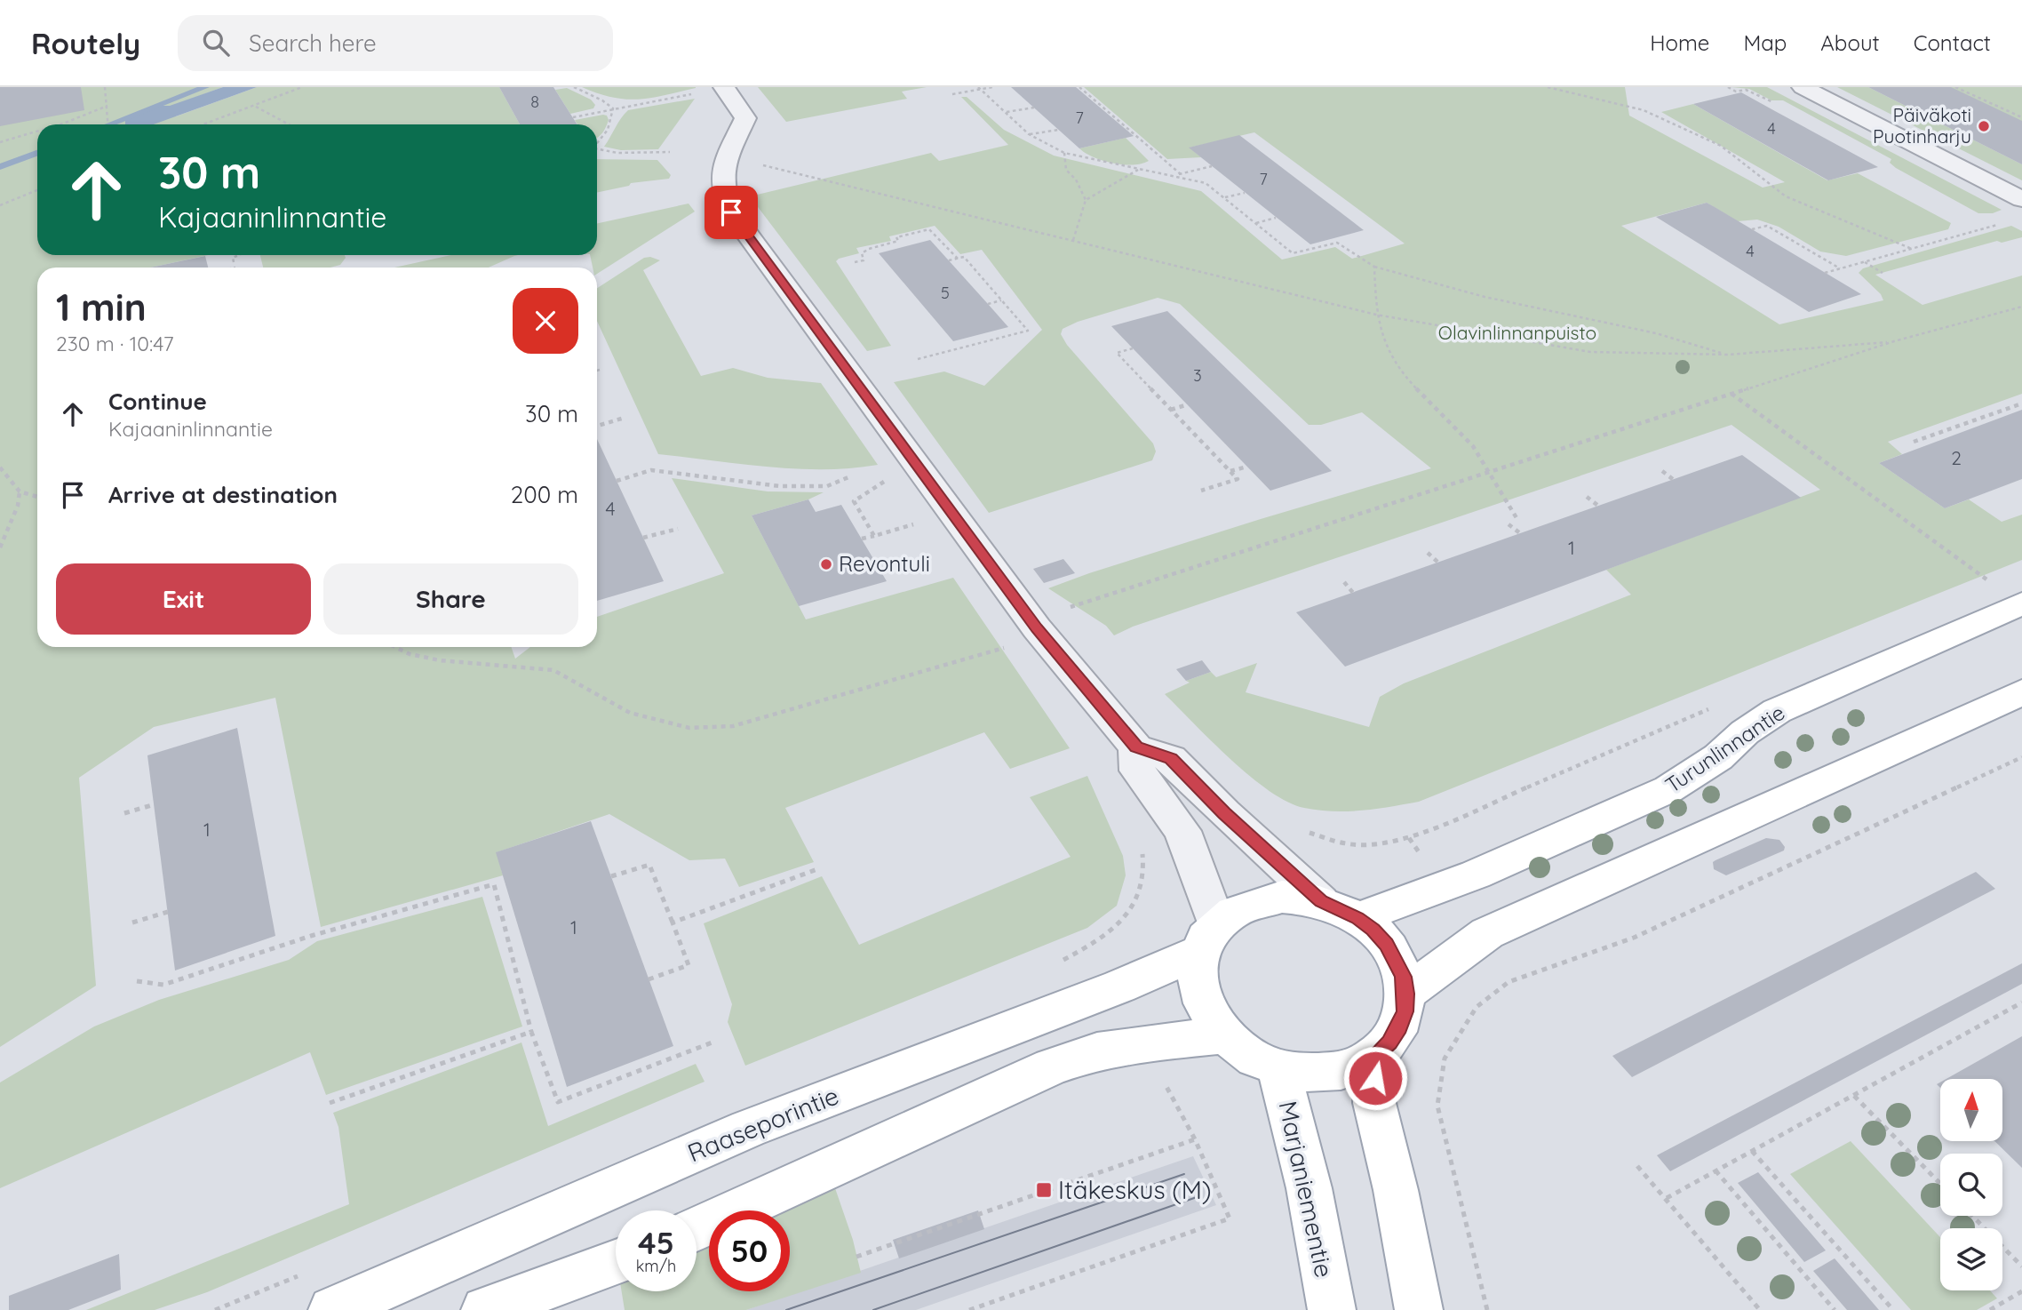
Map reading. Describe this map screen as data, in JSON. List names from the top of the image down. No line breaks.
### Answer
{"streets":{"main road":["Turunlinnantie","Raaseporintie","Marjaniementie"]},"crossings":[["Turunlinnantie","Raaseporintie"],["Turunlinnantie","Marjaniementie"],["Raaseporintie","Marjaniementie"]],"parks":["Olavinlinnanpuisto"],"places":{"other":["Päiväkoti Puotinharju","Revontuli"],"transit":["Itäkeskus (M)"]},"house_numbers":["8","7","4","7","4","5","3","2","4","1","1","1"],"north":"top","page":{"header":"Routely","search":"Search here","nav":["Home","Map","About","Contact"],"turn":["30 m","Kajaaninlinnantie"],"heading":["1 min","230 m · 10:47"],"list":[{"name":"Continue","note":"Kajaaninlinnantie","value":"30 m"},{"name":"Arrive at destination","value":"200 m"}],"buttons":["Exit","Share"],"speed":"45 km/h","limit":"50"}}
